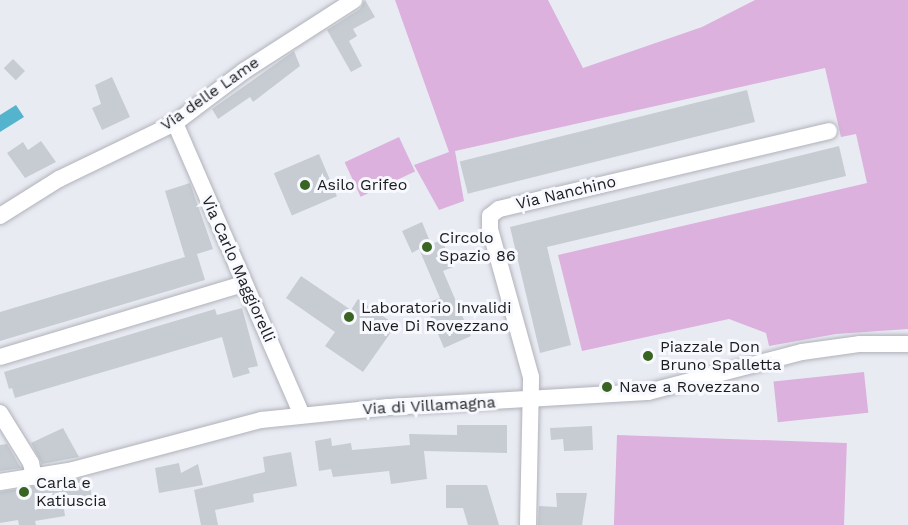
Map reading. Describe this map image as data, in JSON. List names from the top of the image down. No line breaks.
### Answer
{"streets":{"street":["Via delle Lame","Via Nanchino","Via Carlo Maggiorelli","Via di Villamagna"]},"crossings":[["Via delle Lame","Via Carlo Maggiorelli"],["Via Nanchino","Via di Villamagna"],["Via Carlo Maggiorelli","Via di Villamagna"]],"places":["Asilo Grifeo","Circolo Spazio 86","Laboratorio Invalidi Nave Di Rovezzano","Piazzale Don Bruno Spalletta","Nave a Rovezzano","Carla e Katiuscia"]}
